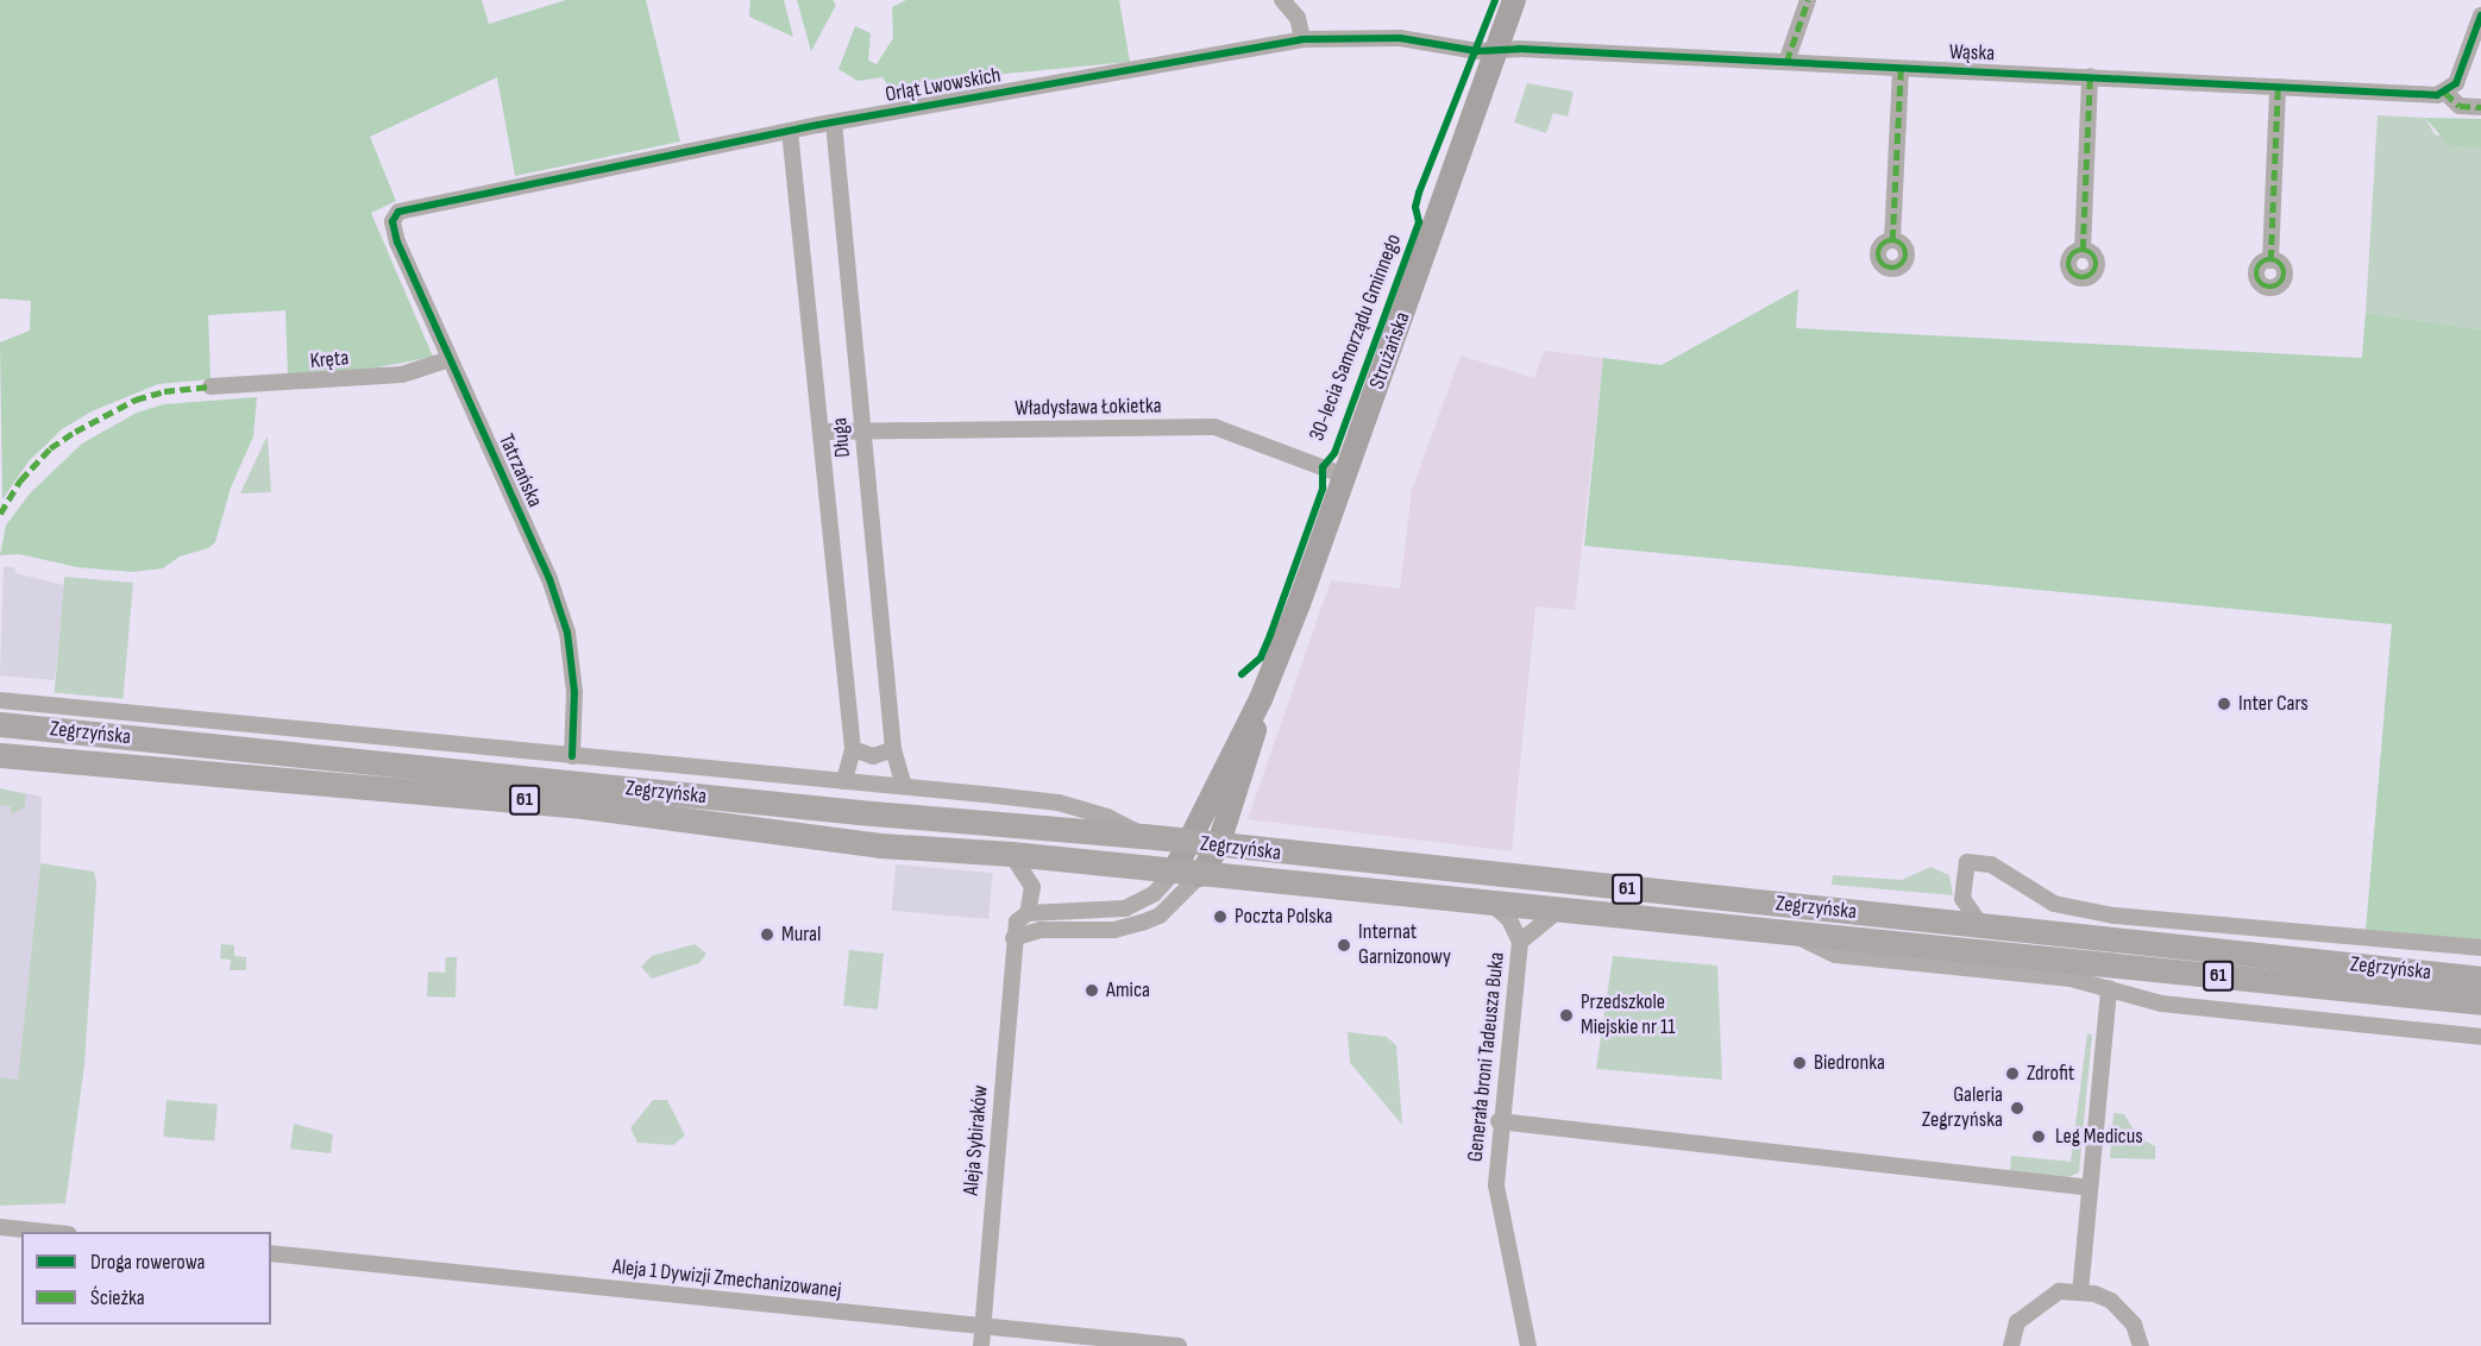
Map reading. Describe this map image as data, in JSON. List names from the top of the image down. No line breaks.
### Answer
{"streets":{"main road":["Strużańska","Zegrzyńska","61"],"street":["Wąska","Orląt Lwowskich","Kręta","Władysława Łokietka","Długa","Tatrzańska","Generała broni Tadeusza Buka","Aleja Sybiraków","Aleja 1 Dywizji Zmechanizowanej"],"cycle path":["30-lecia Samorządu Gminnego"]},"crossings":[["Wąska","Orląt Lwowskich"],["Wąska","Strużańska"],["Orląt Lwowskich","Strużańska"],["Orląt Lwowskich","Długa"],["Orląt Lwowskich","Tatrzańska"],["Strużańska","Władysława Łokietka"],["Strużańska","Zegrzyńska"],["Kręta","Tatrzańska"],["Władysława Łokietka","Długa"],["Zegrzyńska","Generała broni Tadeusza Buka"],["Aleja Sybiraków","Aleja 1 Dywizji Zmechanizowanej"]],"places":["Inter Cars","Poczta Polska","Mural","Internat Garnizonowy","Amica","Przedszkole Miejskie nr 11","Biedronka","Zdrofit","Galeria Zegrzyńska","Leg Medicus"],"legend":["Droga rowerowa","Ścieżka"]}
